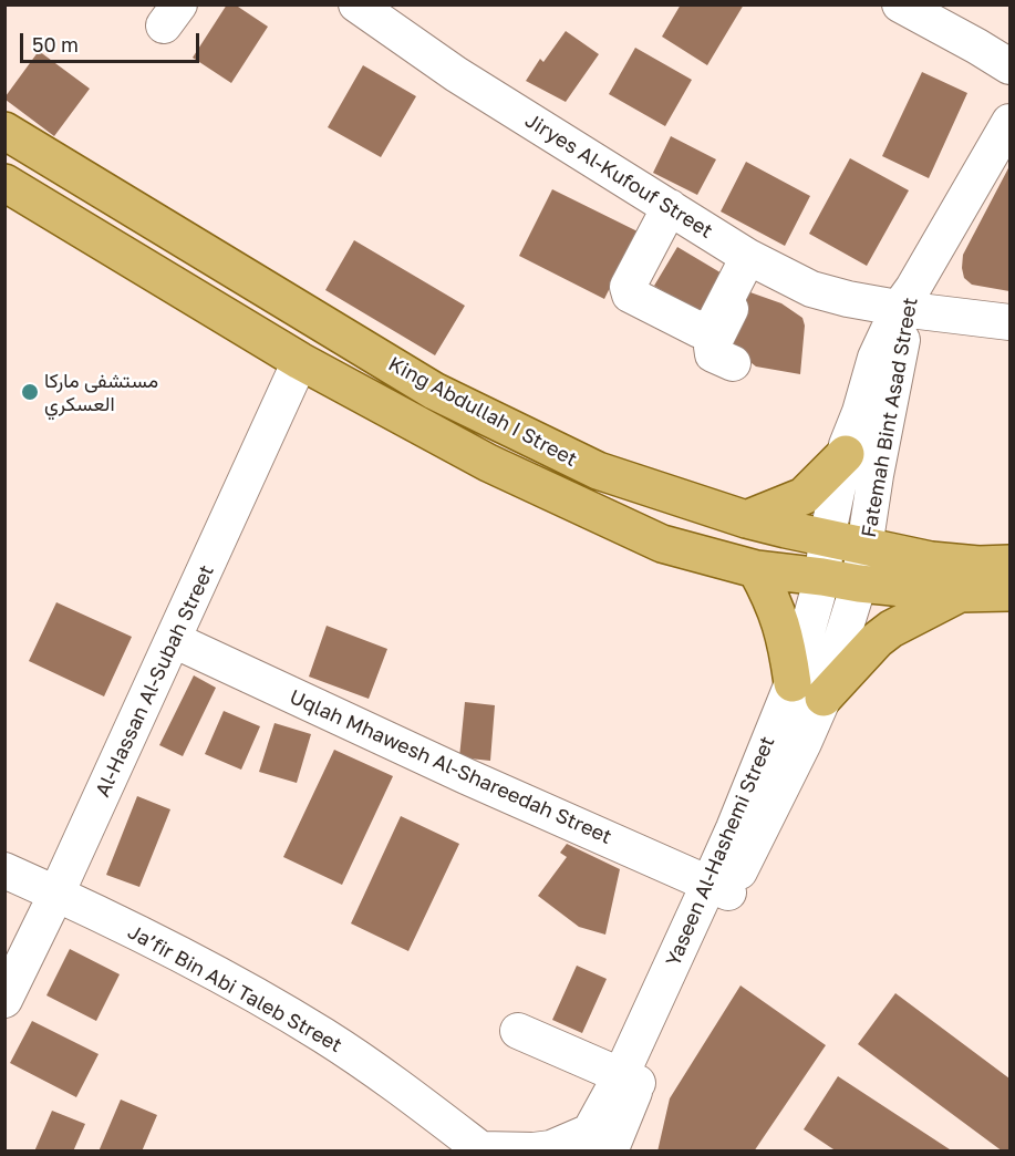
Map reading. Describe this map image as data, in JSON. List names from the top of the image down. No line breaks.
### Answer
{"streets":{"main road":["King Abdullah I Street"],"street":["Jiryes Al-Kufouf Street","Fatemah Bint Asad Street","Al-Hassan Al-Subah Street","Uqlah Mhawesh Al-Shareedah Street","Yaseen Al-Hashemi Street","Ja’fir Bin Abi Taleb Street"]},"crossings":[["Jiryes Al-Kufouf Street","Fatemah Bint Asad Street"],["King Abdullah I Street","Fatemah Bint Asad Street"],["King Abdullah I Street","Al-Hassan Al-Subah Street"],["King Abdullah I Street","Yaseen Al-Hashemi Street"],["Fatemah Bint Asad Street","Yaseen Al-Hashemi Street"],["Al-Hassan Al-Subah Street","Uqlah Mhawesh Al-Shareedah Street"],["Al-Hassan Al-Subah Street","Ja’fir Bin Abi Taleb Street"],["Uqlah Mhawesh Al-Shareedah Street","Yaseen Al-Hashemi Street"]],"places":["مستشفى ماركا العسكري"],"scale_bar":"50 m"}
